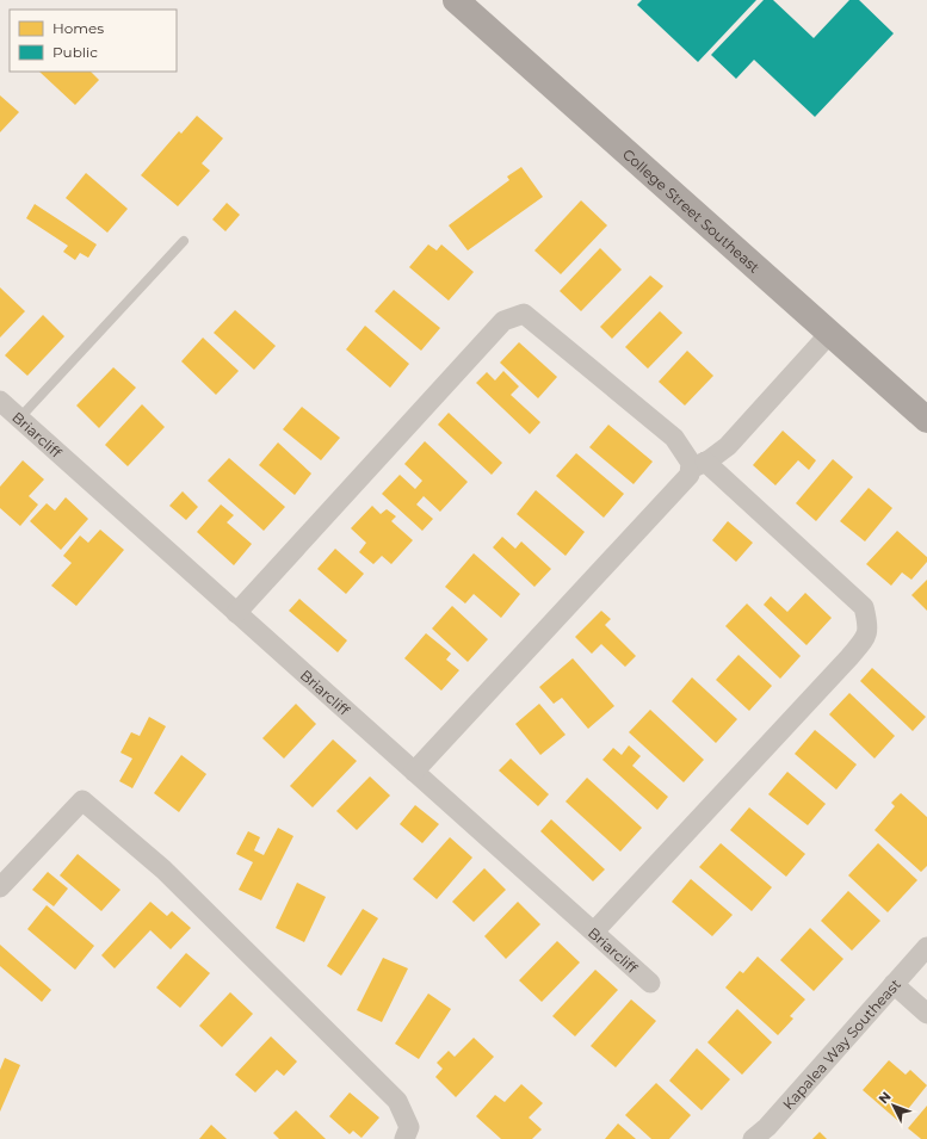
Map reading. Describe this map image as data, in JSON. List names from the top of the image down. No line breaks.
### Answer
{"streets":{"main road":["College Street Southeast"],"street":["Briarcliff","Kapalea Way Southeast"]},"legend":["Homes","Public"],"north":"top left"}
